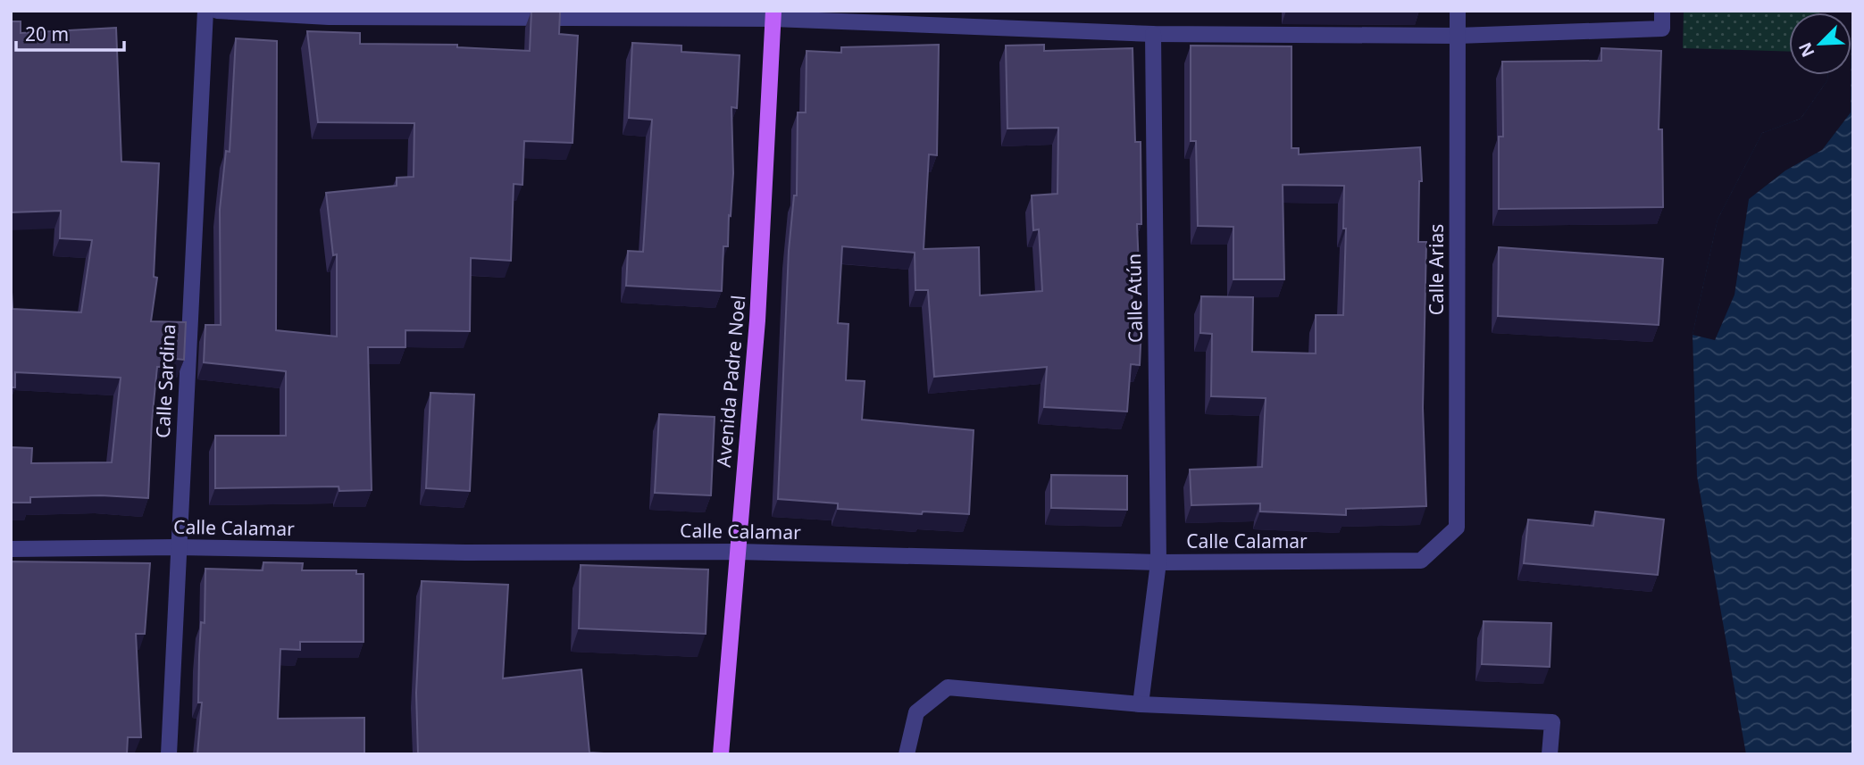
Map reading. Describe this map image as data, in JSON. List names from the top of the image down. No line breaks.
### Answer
{"streets":{"main road":["Avenida Padre Noel"],"street":["Calle Arias","Calle Atún","Calle Sardina","Calle Calamar"]},"crossings":[["Calle Arias","Calle Calamar"],["Calle Atún","Calle Calamar"],["Calle Sardina","Calle Calamar"],["Avenida Padre Noel","Calle Calamar"]],"scale_bar":"20 m","north":"bottom left"}
